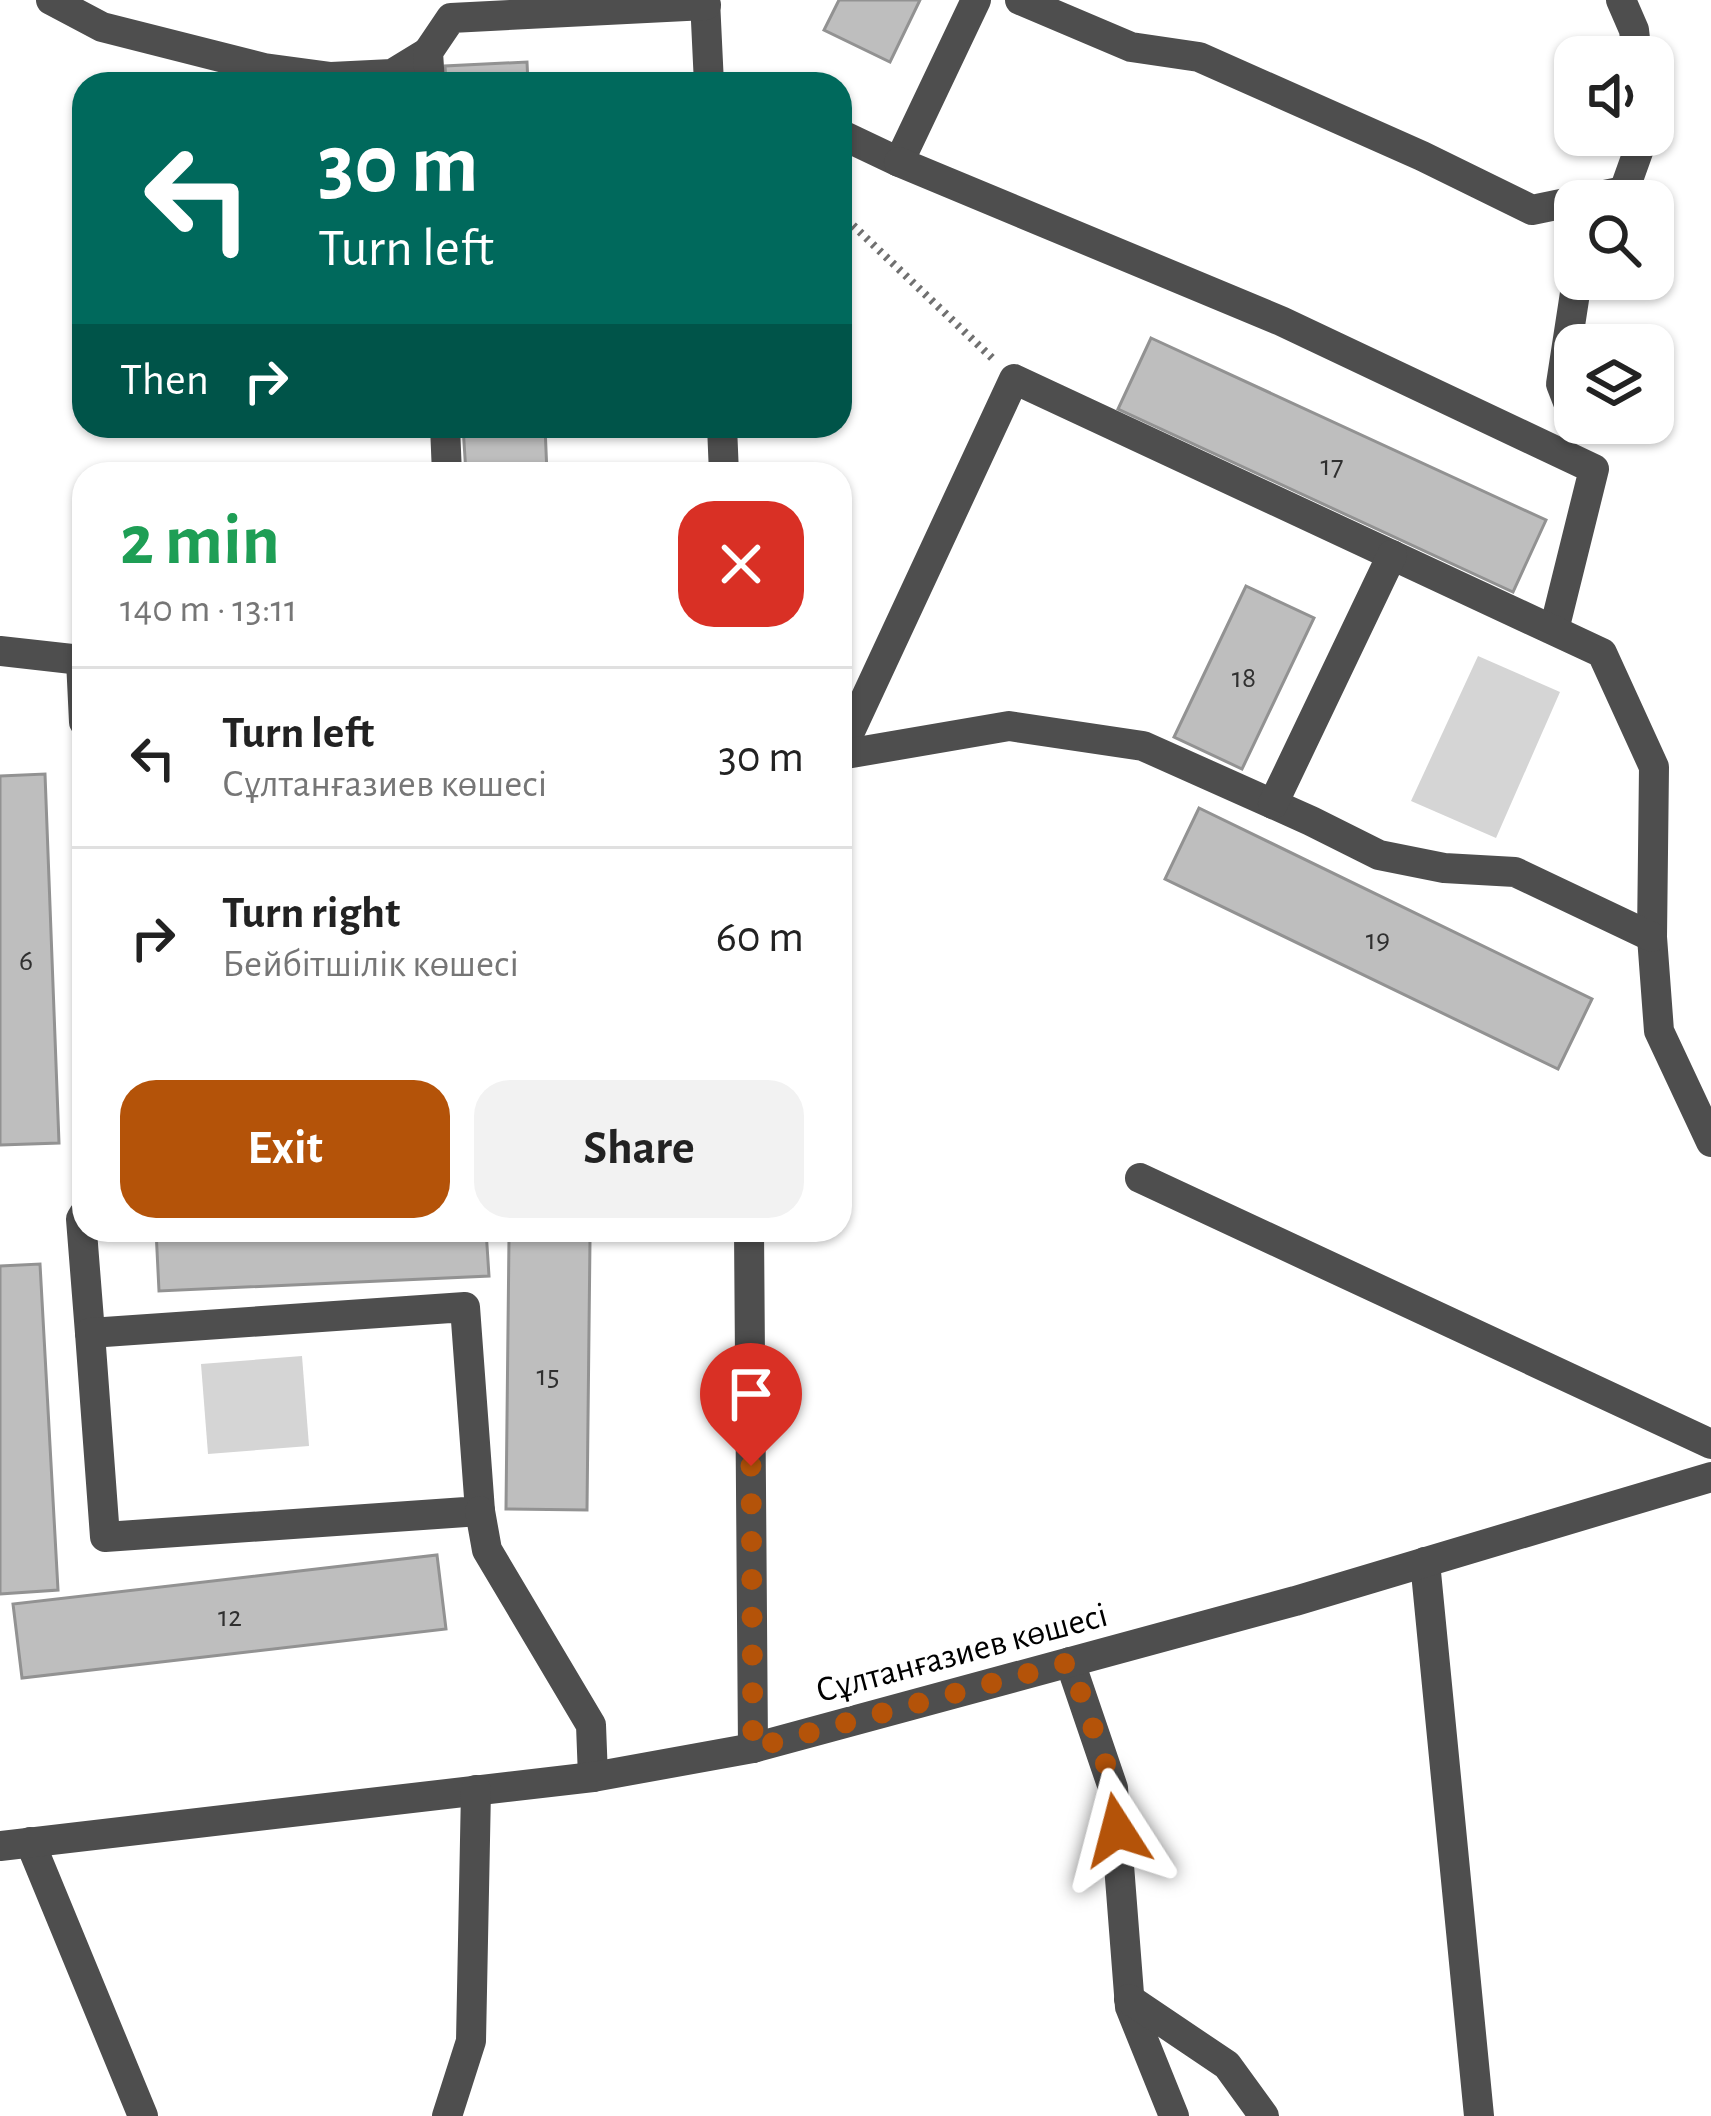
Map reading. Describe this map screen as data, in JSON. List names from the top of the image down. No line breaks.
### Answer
{"streets":{"street":["Сұлтанғазиев көшесі"]},"house_numbers":["17","18","19","6","15","12"],"page":{"turn":["30 m","Turn left"],"then":"Then","heading":["2 min","140 m · 13:11"],"list":[{"name":"Turn left","note":"Сұлтанғазиев көшесі","value":"30 m"},{"name":"Turn right","note":"Бейбітшілік көшесі","value":"60 m"}],"buttons":["Exit","Share"]}}
